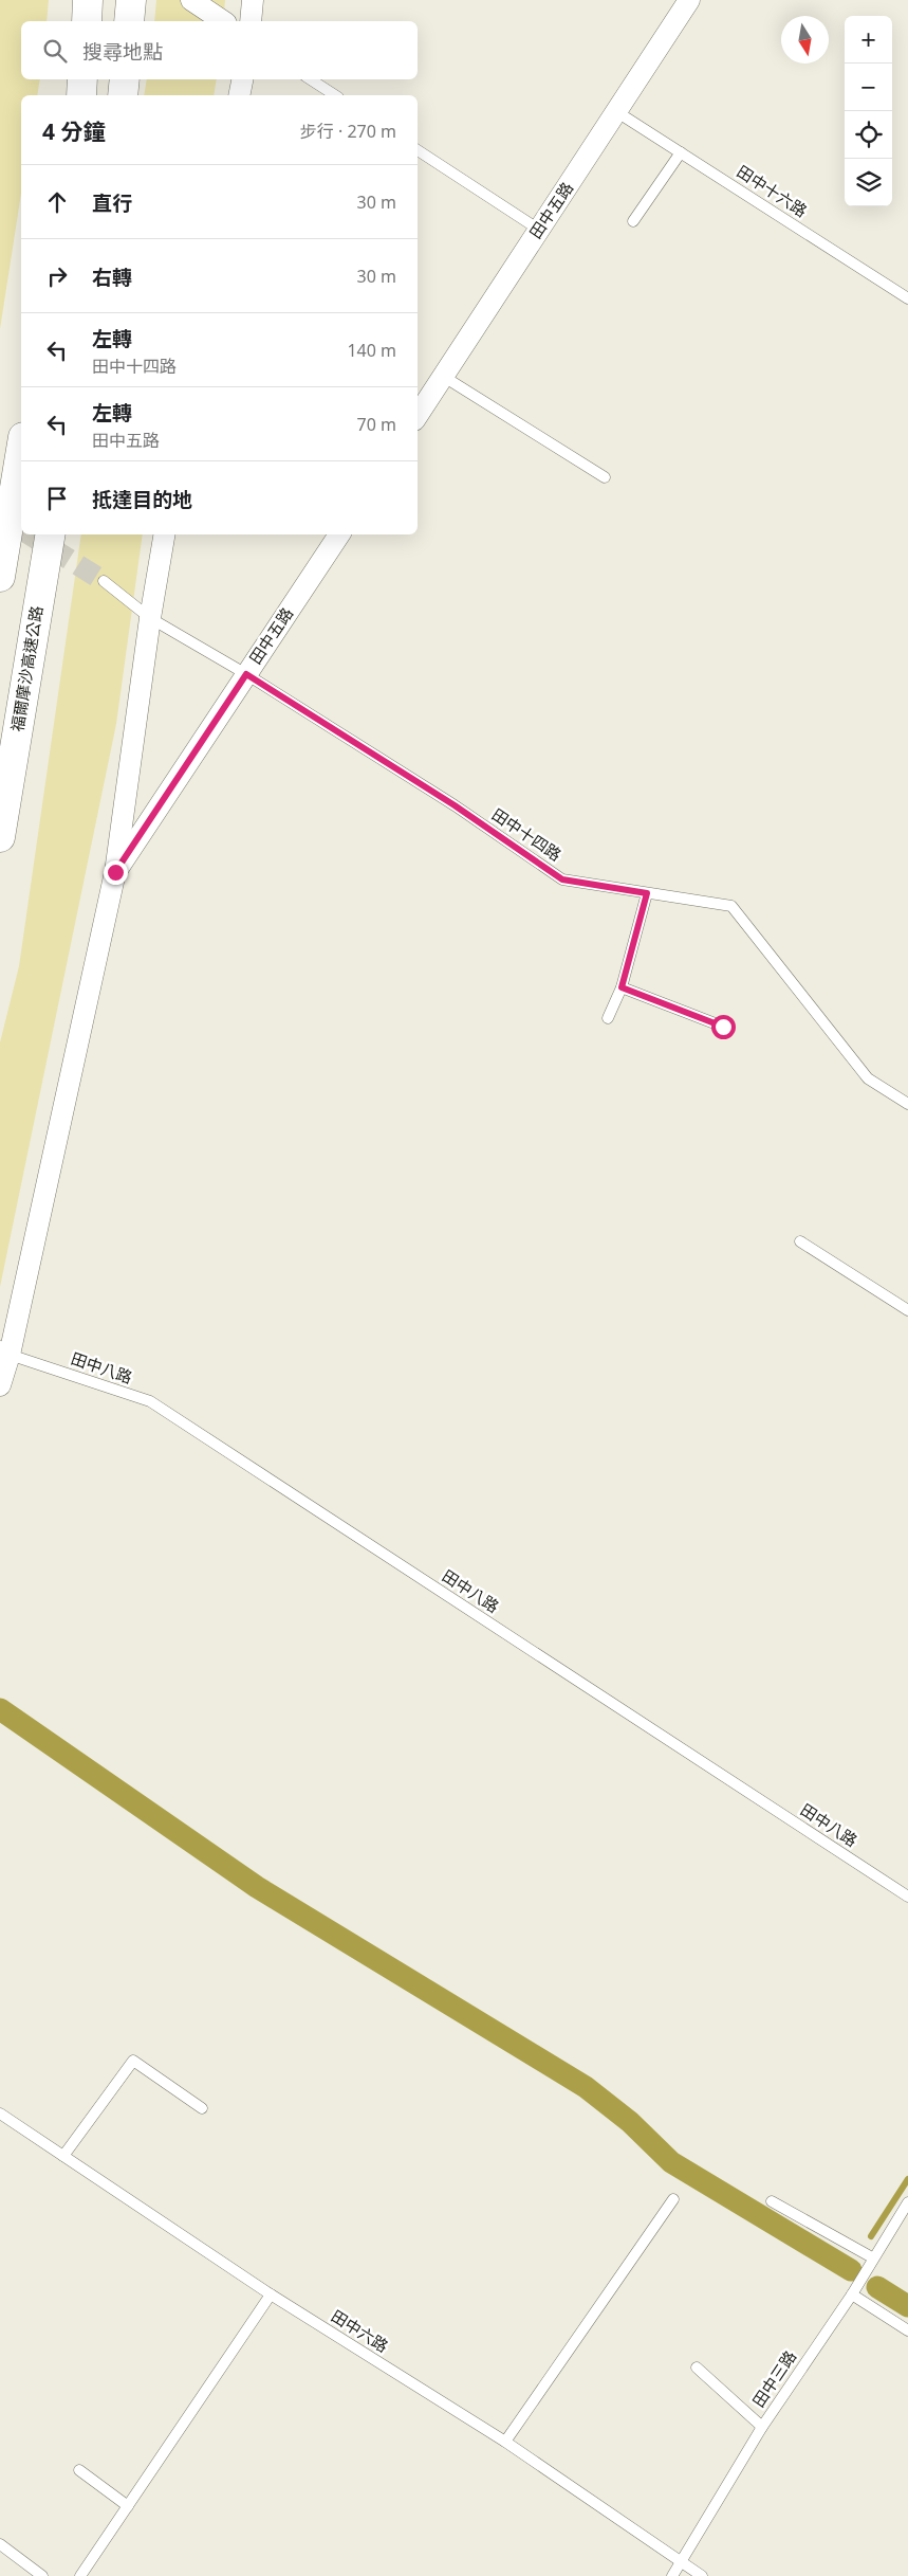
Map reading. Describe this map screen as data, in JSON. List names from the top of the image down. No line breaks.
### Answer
{"streets":{"highway":["福爾摩沙高速公路"],"street":["田中五路"],"lane":["田中十六路","田中十四路","田中八路","田中六路","田中三路"]},"crossings":[["田中十六路","田中五路"],["田中五路","田中十四路"],["田中六路","田中三路"]],"north":"bottom","page":{"map_buttons":["+","−"],"search":"搜尋地點","heading":["4 分鐘","步行 · 270 m"],"list":[["直行","30 m"],["右轉","30 m"],["左轉","田中十四路","140 m"],["左轉","田中五路","70 m"],"抵達目的地"]}}
